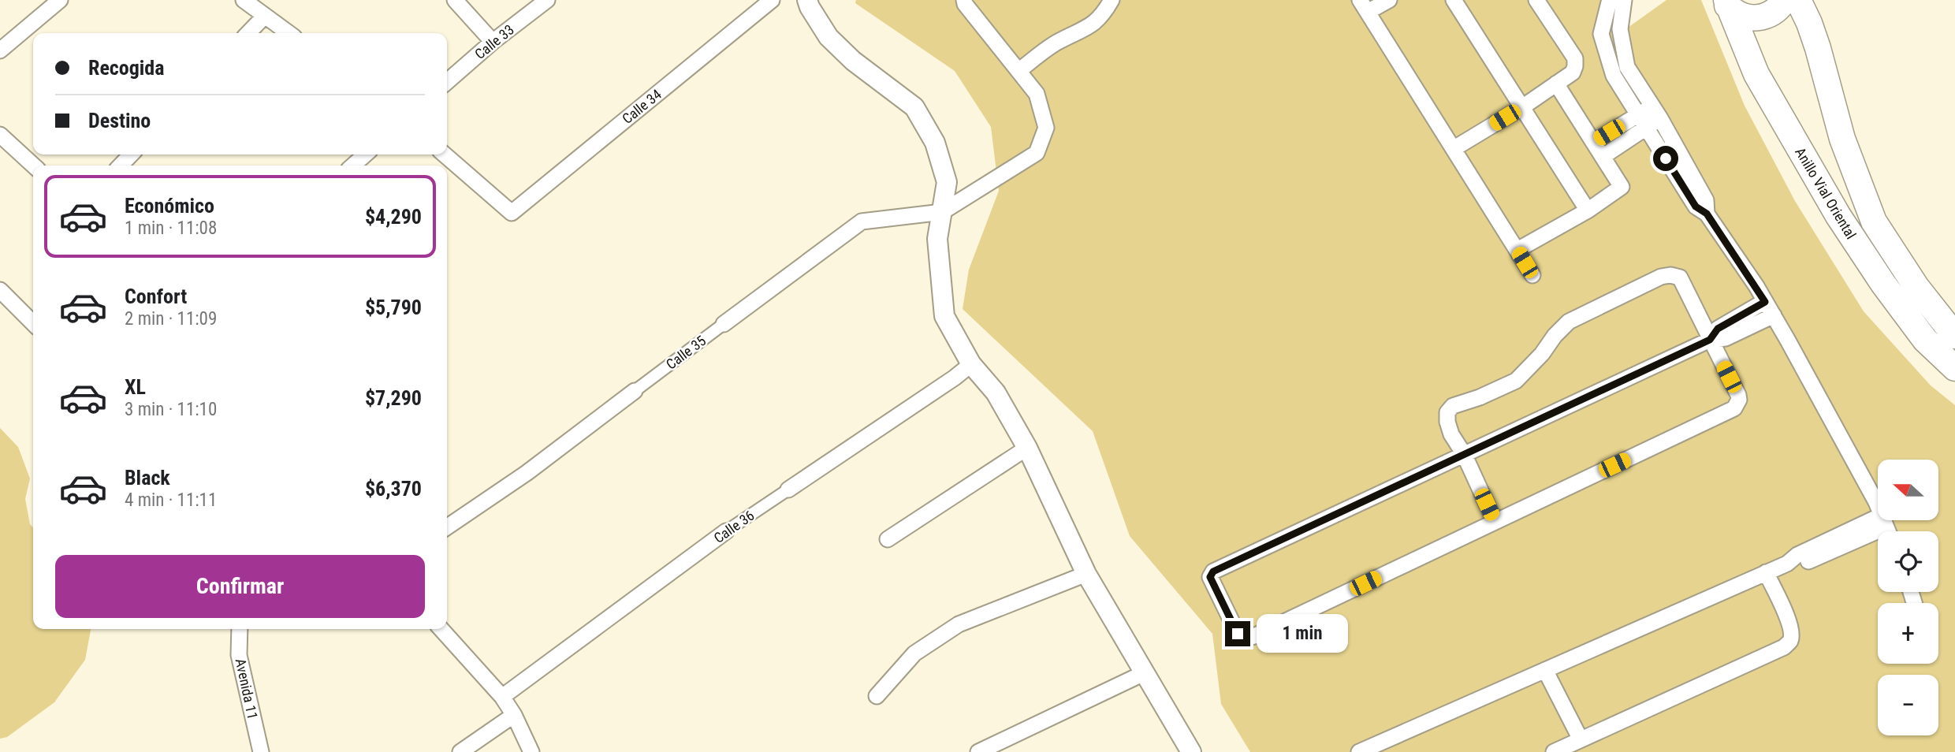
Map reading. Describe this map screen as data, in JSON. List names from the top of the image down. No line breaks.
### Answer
{"streets":{"highway":["Anillo Vial Oriental"],"street":["Calle 33","Calle 34","Calle 35","Calle 36","Avenida 11"]},"north":"left","page":{"banner":["Recogida","Destino"],"list":[{"name":"Económico","note":"1 min · 11:08","value":"$4,290"},{"name":"Confort","note":"2 min · 11:09","value":"$5,790"},{"name":"XL","note":"3 min · 11:10","value":"$7,290"},{"name":"Black","note":"4 min · 11:11","value":"$6,370"}],"map_buttons":["+","−"],"buttons":"Confirmar","bubble":"1 min"}}
